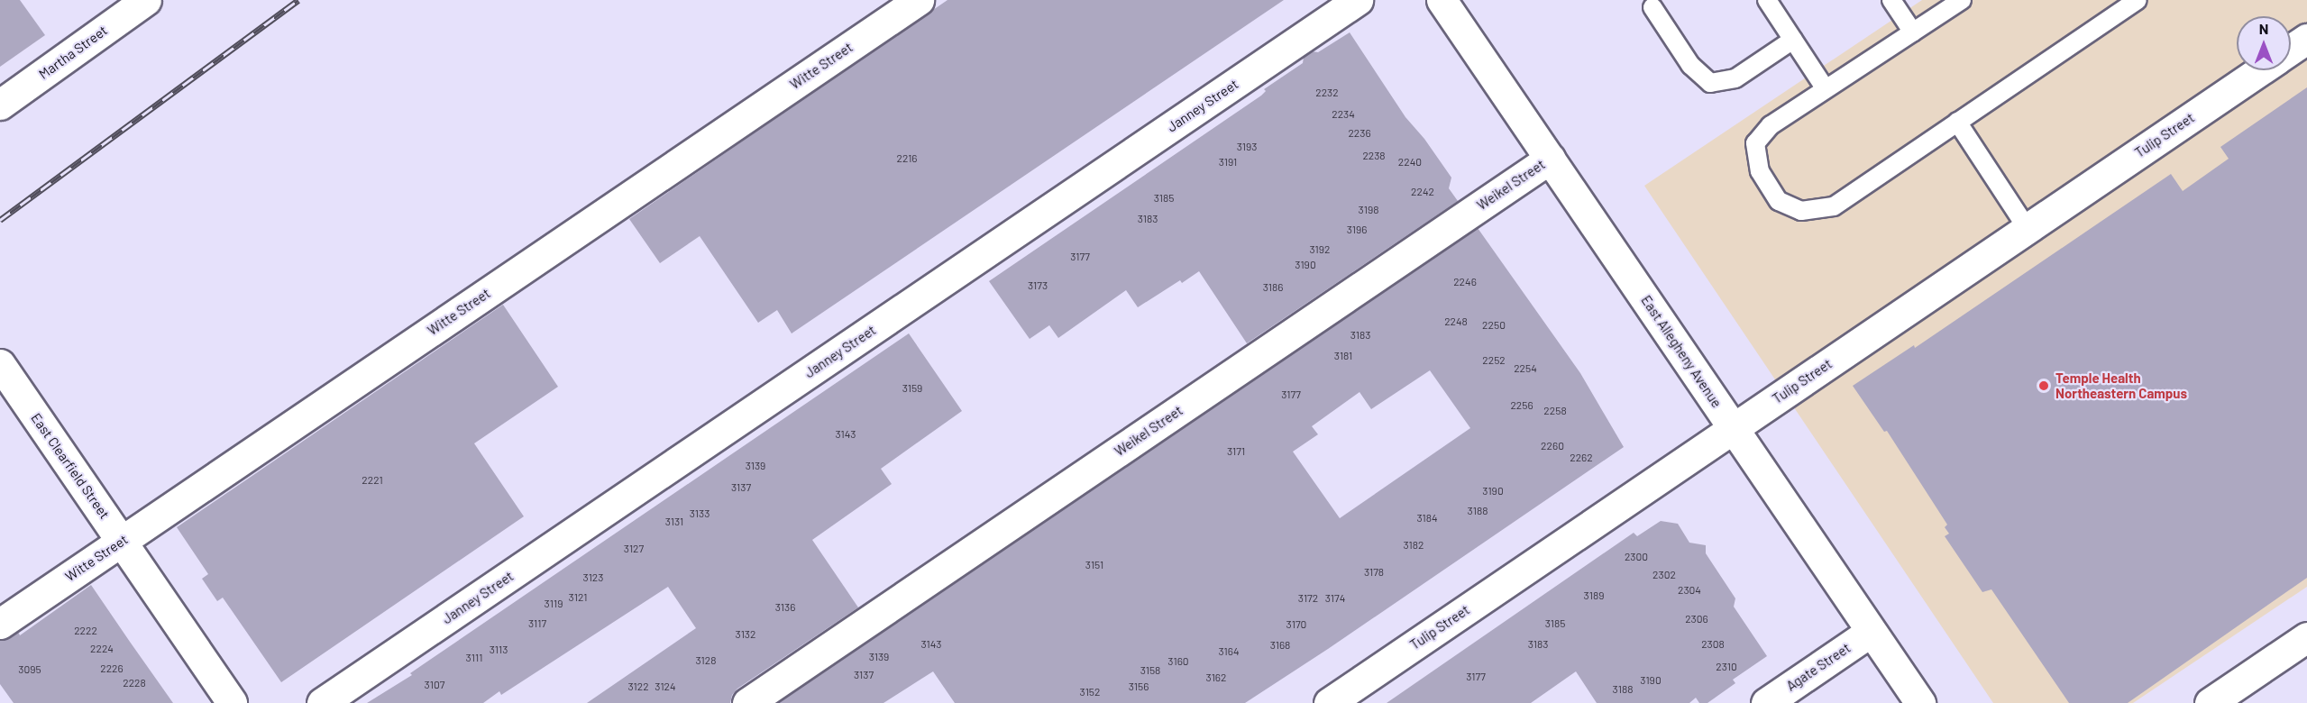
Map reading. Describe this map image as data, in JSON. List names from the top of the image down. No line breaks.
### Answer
{"streets":{"street":["Martha Street","Witte Street","Janney Street","Tulip Street","Weikel Street","East Allegheny Avenue","East Clearfield Street","Agate Street"]},"crossings":[["Witte Street","East Clearfield Street"],["Tulip Street","East Allegheny Avenue"],["Weikel Street","East Allegheny Avenue"],["East Allegheny Avenue","Agate Street"]],"places":["Temple Health Northeastern Campus"],"house_numbers":["2232","2234","2236","3193","2238","2216","3191","2240","2242","3185","3198","3183","3196","3192","3177","3190","2246","3173","3186","2248","2250","3183","3181","2252","2254","3159","3177","2256","2258","3143","2260","3171","2262","3139","2221","3137","3190","3188","3133","3184","3131","3182","3127","2300","3151","3178","2302","3123","2304","3189","3121","3172","3174","3119","3136","2306","3117","3185","3170","2222","3132","3143","3183","2308","3168","2224","3113","3164","3139","3111","3128","3160","2310","2226","3095","3158","3137","3177","3162","3190","2228","3107","3122","3124","3156","3188","3152"],"north":"top"}
